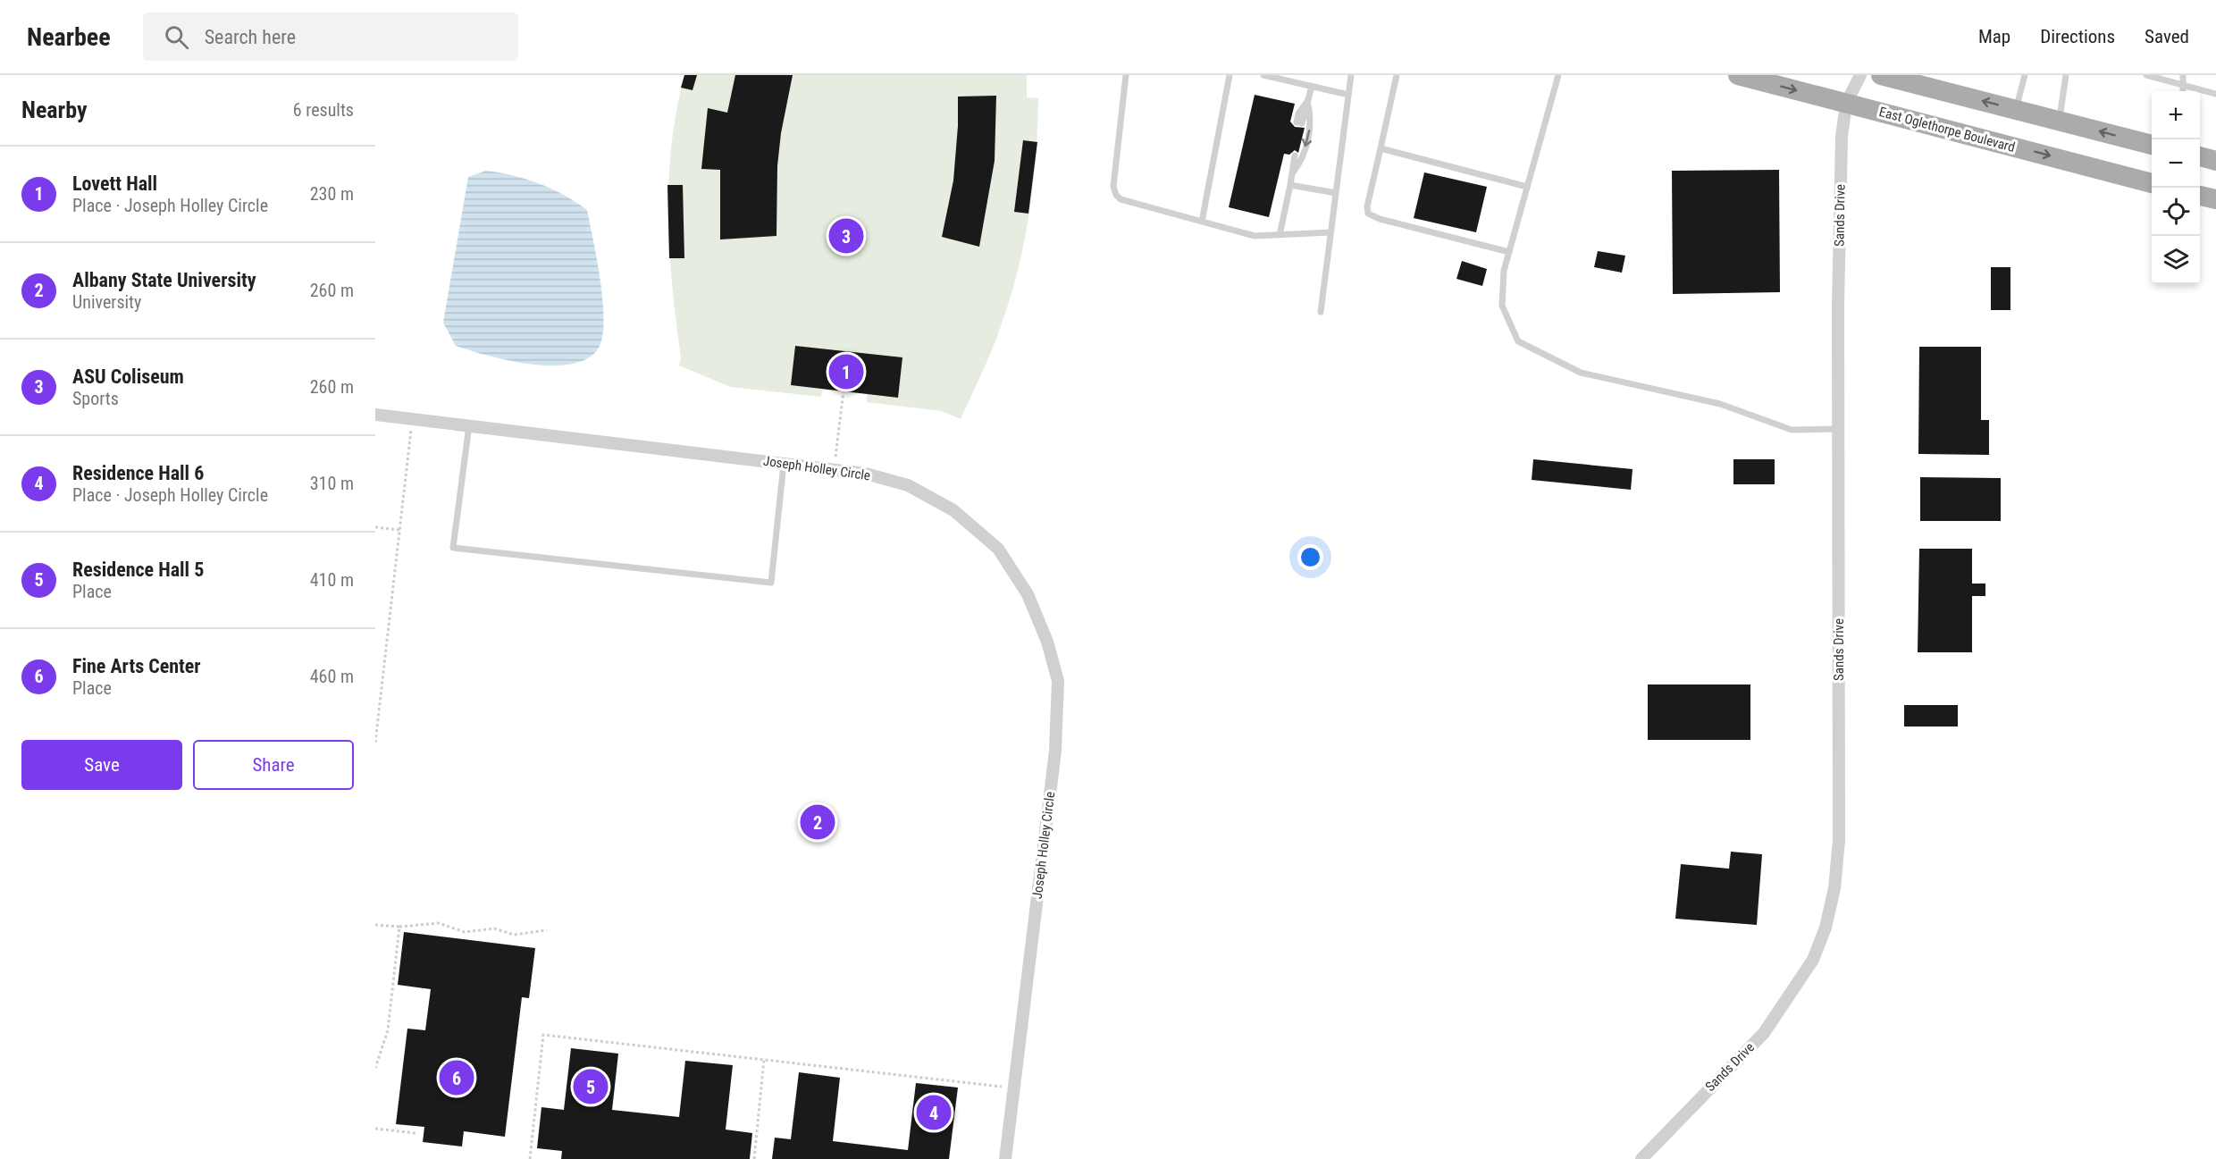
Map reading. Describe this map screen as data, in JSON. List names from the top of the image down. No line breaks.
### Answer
{"streets":{"main road":["East Oglethorpe Boulevard"],"street":["Sands Drive","Joseph Holley Circle"]},"crossings":[["East Oglethorpe Boulevard","Sands Drive"]],"page":{"header":"Nearbee","search":"Search here","nav":["Map","Directions","Saved"],"heading":["Nearby","6 results"],"map_buttons":["+","−"],"list":[{"mark":"1","name":"Lovett Hall","note":"Place · Joseph Holley Circle","value":"230 m"},{"mark":"2","name":"Albany State University","note":"University","value":"260 m"},{"mark":"3","name":"ASU Coliseum","note":"Sports","value":"260 m"},{"mark":"4","name":"Residence Hall 6","note":"Place · Joseph Holley Circle","value":"310 m"},{"mark":"5","name":"Residence Hall 5","note":"Place","value":"410 m"},{"mark":"6","name":"Fine Arts Center","note":"Place","value":"460 m"}],"pins":["3","1","2","6","5","4"],"buttons":["Save","Share"]}}
